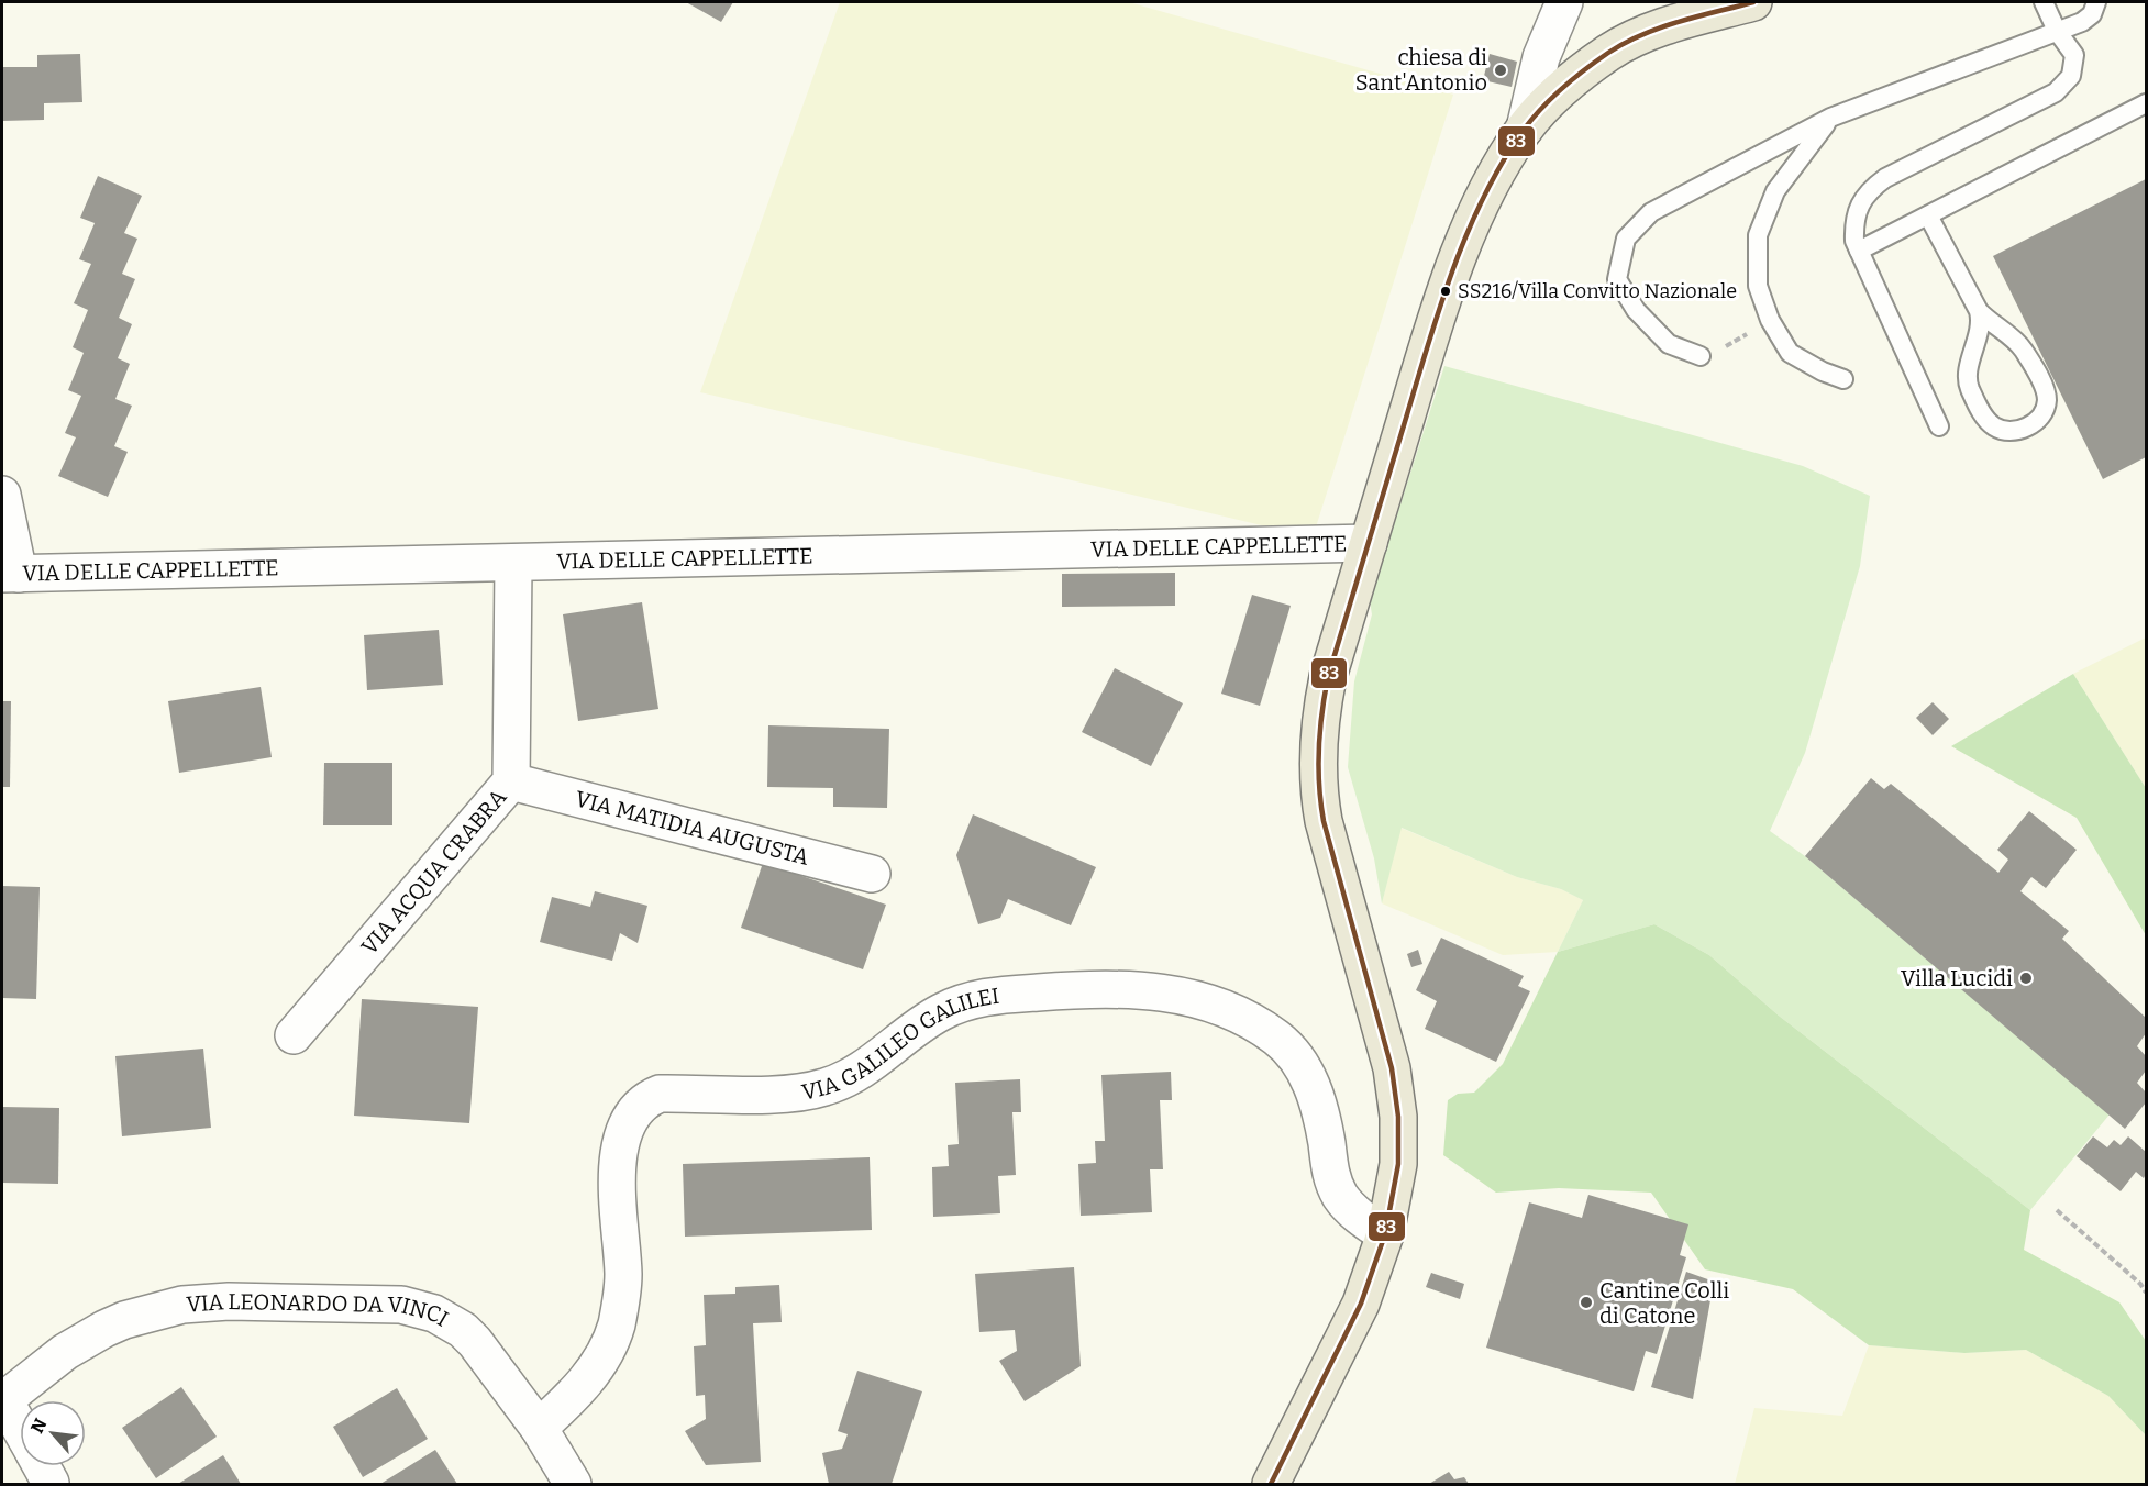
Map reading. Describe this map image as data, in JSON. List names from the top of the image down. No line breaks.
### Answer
{"streets":{"street":["VIA DELLE CAPPELLETTE","VIA MATIDIA AUGUSTA","VIA ACQUA CRABRA","VIA GALILEO GALILEI","VIA LEONARDO DA VINCI"]},"crossings":[["VIA DELLE CAPPELLETTE","VIA ACQUA CRABRA"],["VIA MATIDIA AUGUSTA","VIA ACQUA CRABRA"],["VIA GALILEO GALILEI","VIA LEONARDO DA VINCI"]],"places":["chiesa di Sant'Antonio","SS216/Villa Convitto Nazionale","Villa Lucidi","Cantine Colli di Catone"],"lines":["transit line 83"],"north":"top left"}
